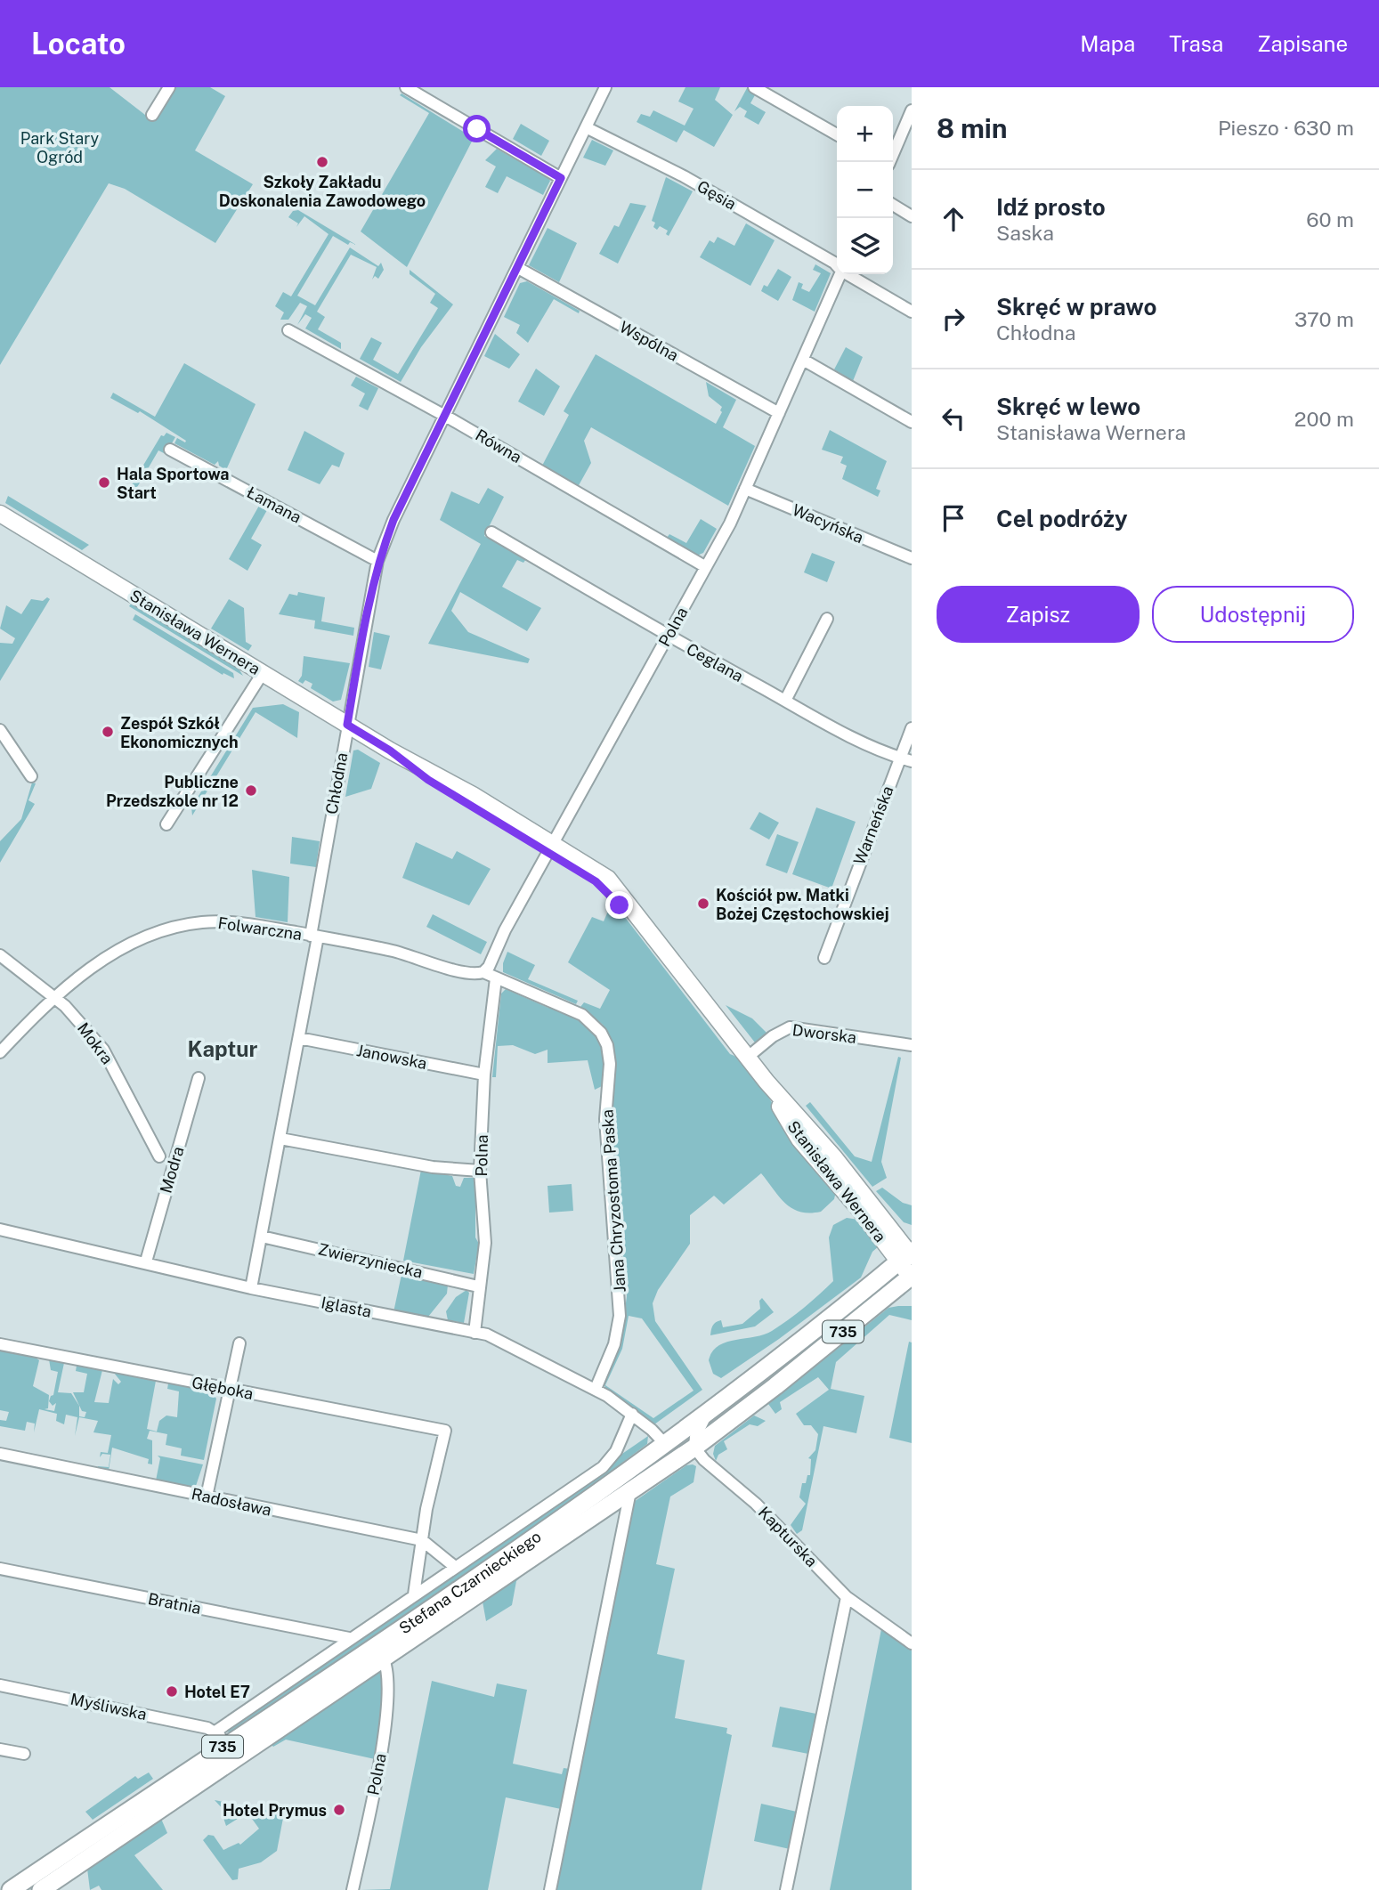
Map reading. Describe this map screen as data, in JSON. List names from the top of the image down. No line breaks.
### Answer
{"streets":{"main road":["735","Stefana Czarnieckiego"],"street":["Gęsia","Wspólna","Równa","Łamana","Wacyńska","Polna","Stanisława Wernera","Ceglana","Chłodna","Warneńska","Folwarczna","Dworska","Mokra","Janowska","Modra","Jana Chryzostoma Paska","Zwierzyniecka","Iglasta","Głęboka","Radosława","Kapturska","Bratnia","Myśliwska"]},"crossings":[["Gęsia","Chłodna"],["Wspólna","Polna"],["Wspólna","Chłodna"],["Równa","Polna"],["Równa","Chłodna"],["Łamana","Chłodna"],["Wacyńska","Polna"],["Polna","Stanisława Wernera"],["Polna","Ceglana"],["Polna","Folwarczna"],["Polna","Janowska"],["Polna","Jana Chryzostoma Paska"],["Polna","Zwierzyniecka"],["Polna","Iglasta"],["Polna","Stefana Czarnieckiego"],["Stanisława Wernera","Chłodna"],["Stanisława Wernera","Dworska"],["Stanisława Wernera","Stefana Czarnieckiego"],["Ceglana","Warneńska"],["Chłodna","Folwarczna"],["Chłodna","Janowska"],["Chłodna","Zwierzyniecka"],["Chłodna","Iglasta"],["Folwarczna","Mokra"],["Folwarczna","Jana Chryzostoma Paska"],["Modra","Iglasta"],["Jana Chryzostoma Paska","Iglasta"],["Iglasta","Stefana Czarnieckiego"],["Głęboka","Radosława"],["Kapturska","Stefana Czarnieckiego"],["Stefana Czarnieckiego","Myśliwska"]],"districts":["Kaptur"],"parks":["Park Stary Ogród"],"places":["Szkoły Zakładu Doskonalenia Zawodowego","Hala Sportowa Start","Zespół Szkół Ekonomicznych","Publiczne Przedszkole nr 12","Kościół pw. Matki Bożej Częstochowskiej","Hotel E7","Hotel Prymus"],"page":{"header":"Locato","nav":["Mapa","Trasa","Zapisane"],"heading":["8 min","Pieszo · 630 m"],"map_buttons":["+","−"],"list":[["Idź prosto","Saska","60 m"],["Skręć w prawo","Chłodna","370 m"],["Skręć w lewo","Stanisława Wernera","200 m"],"Cel podróży"],"buttons":["Zapisz","Udostępnij"]}}
